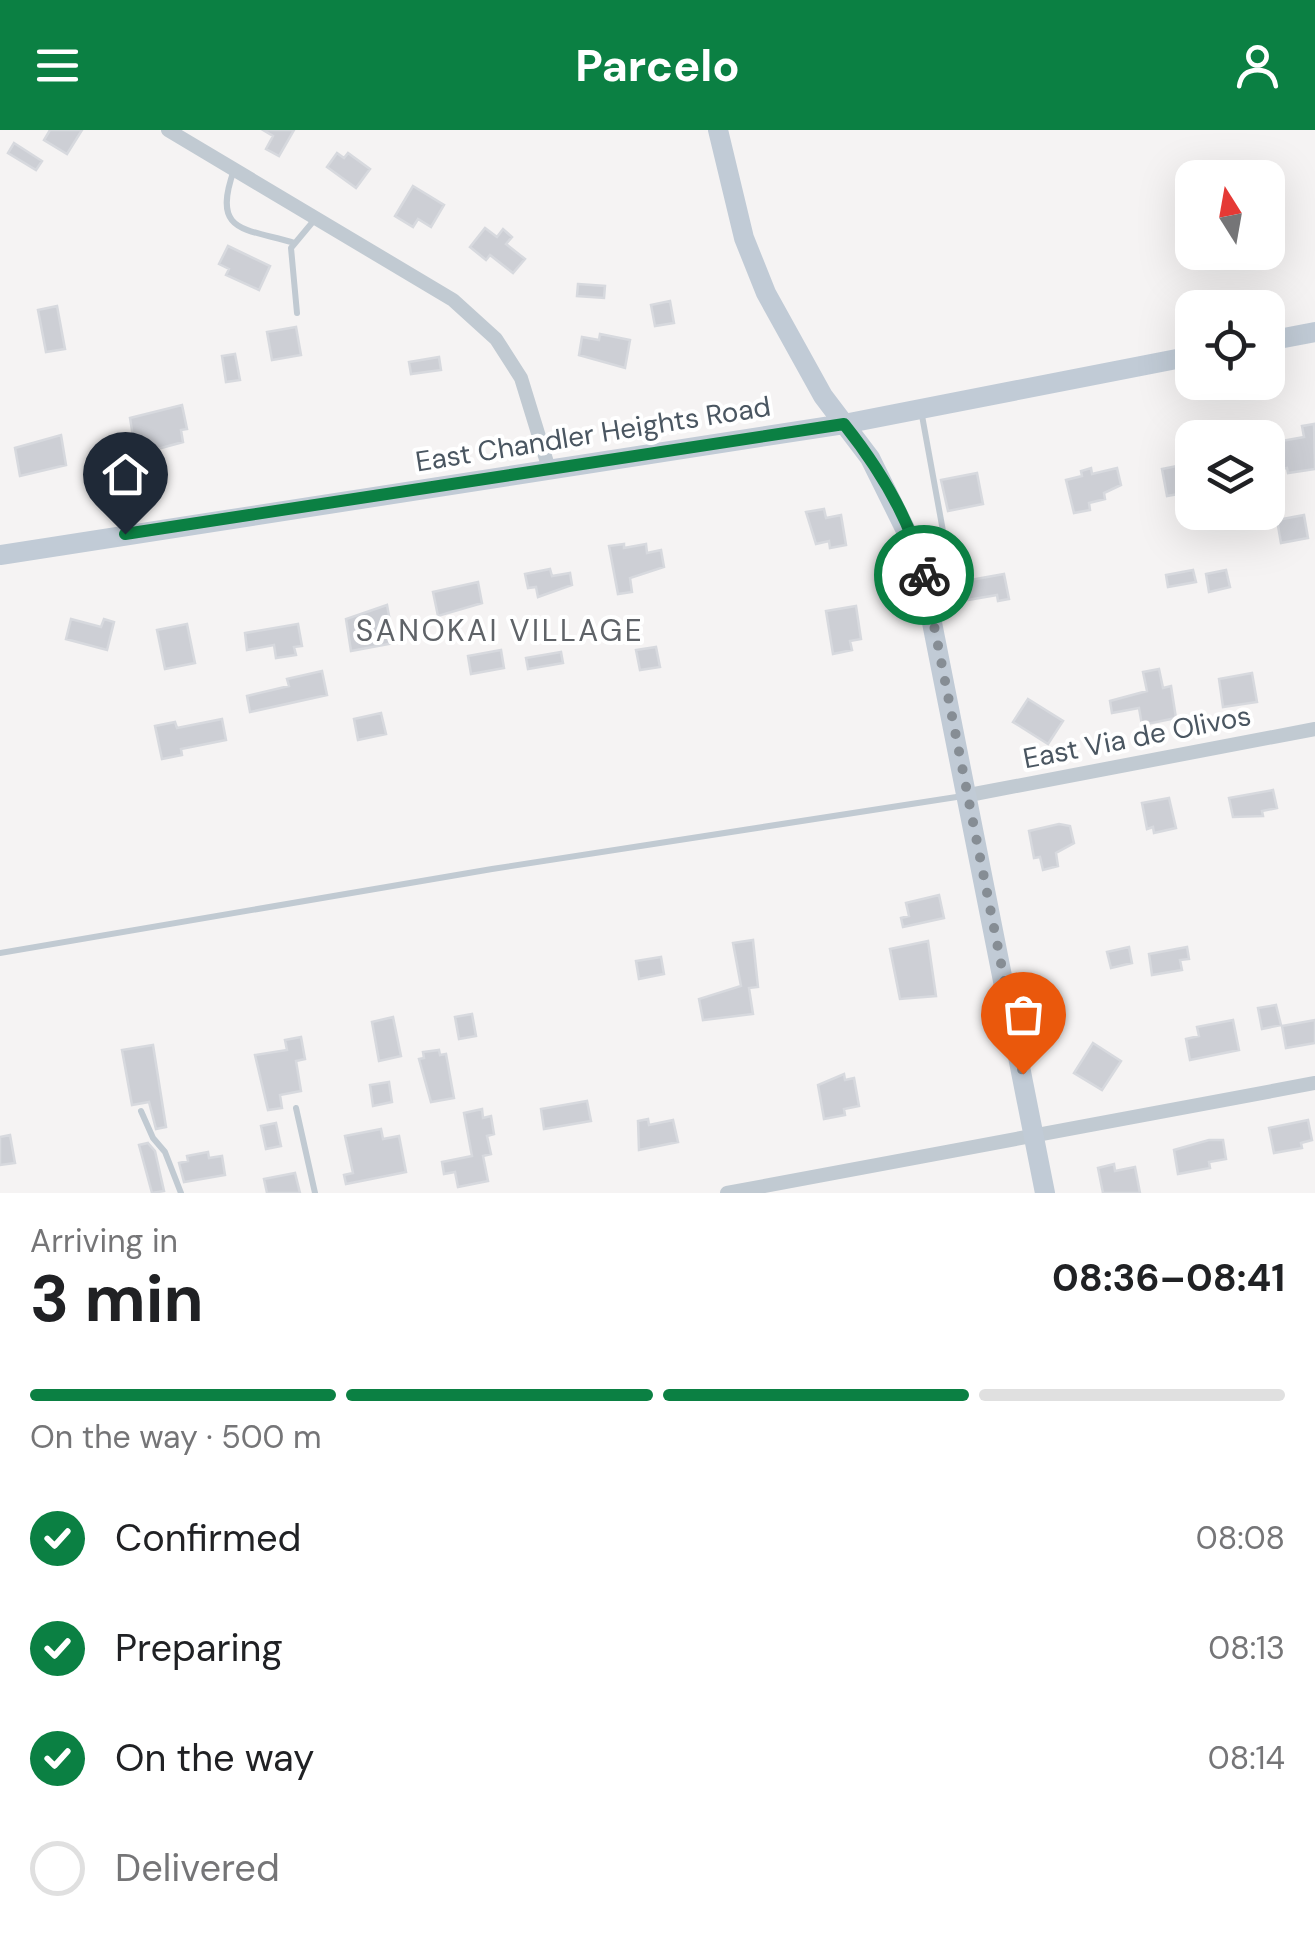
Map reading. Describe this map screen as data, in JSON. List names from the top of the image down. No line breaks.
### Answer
{"streets":{"main road":["East Chandler Heights Road"],"street":["East Via de Olivos"]},"districts":["SANOKAI VILLAGE"],"north":"top","page":{"header":"Parcelo","heading":["3 min","Arriving in","08:36–08:41"],"bar":"On the way · 500 m","list":[["Confirmed","08:08"],["Preparing","08:13"],["On the way","08:14"],"Delivered"]}}
